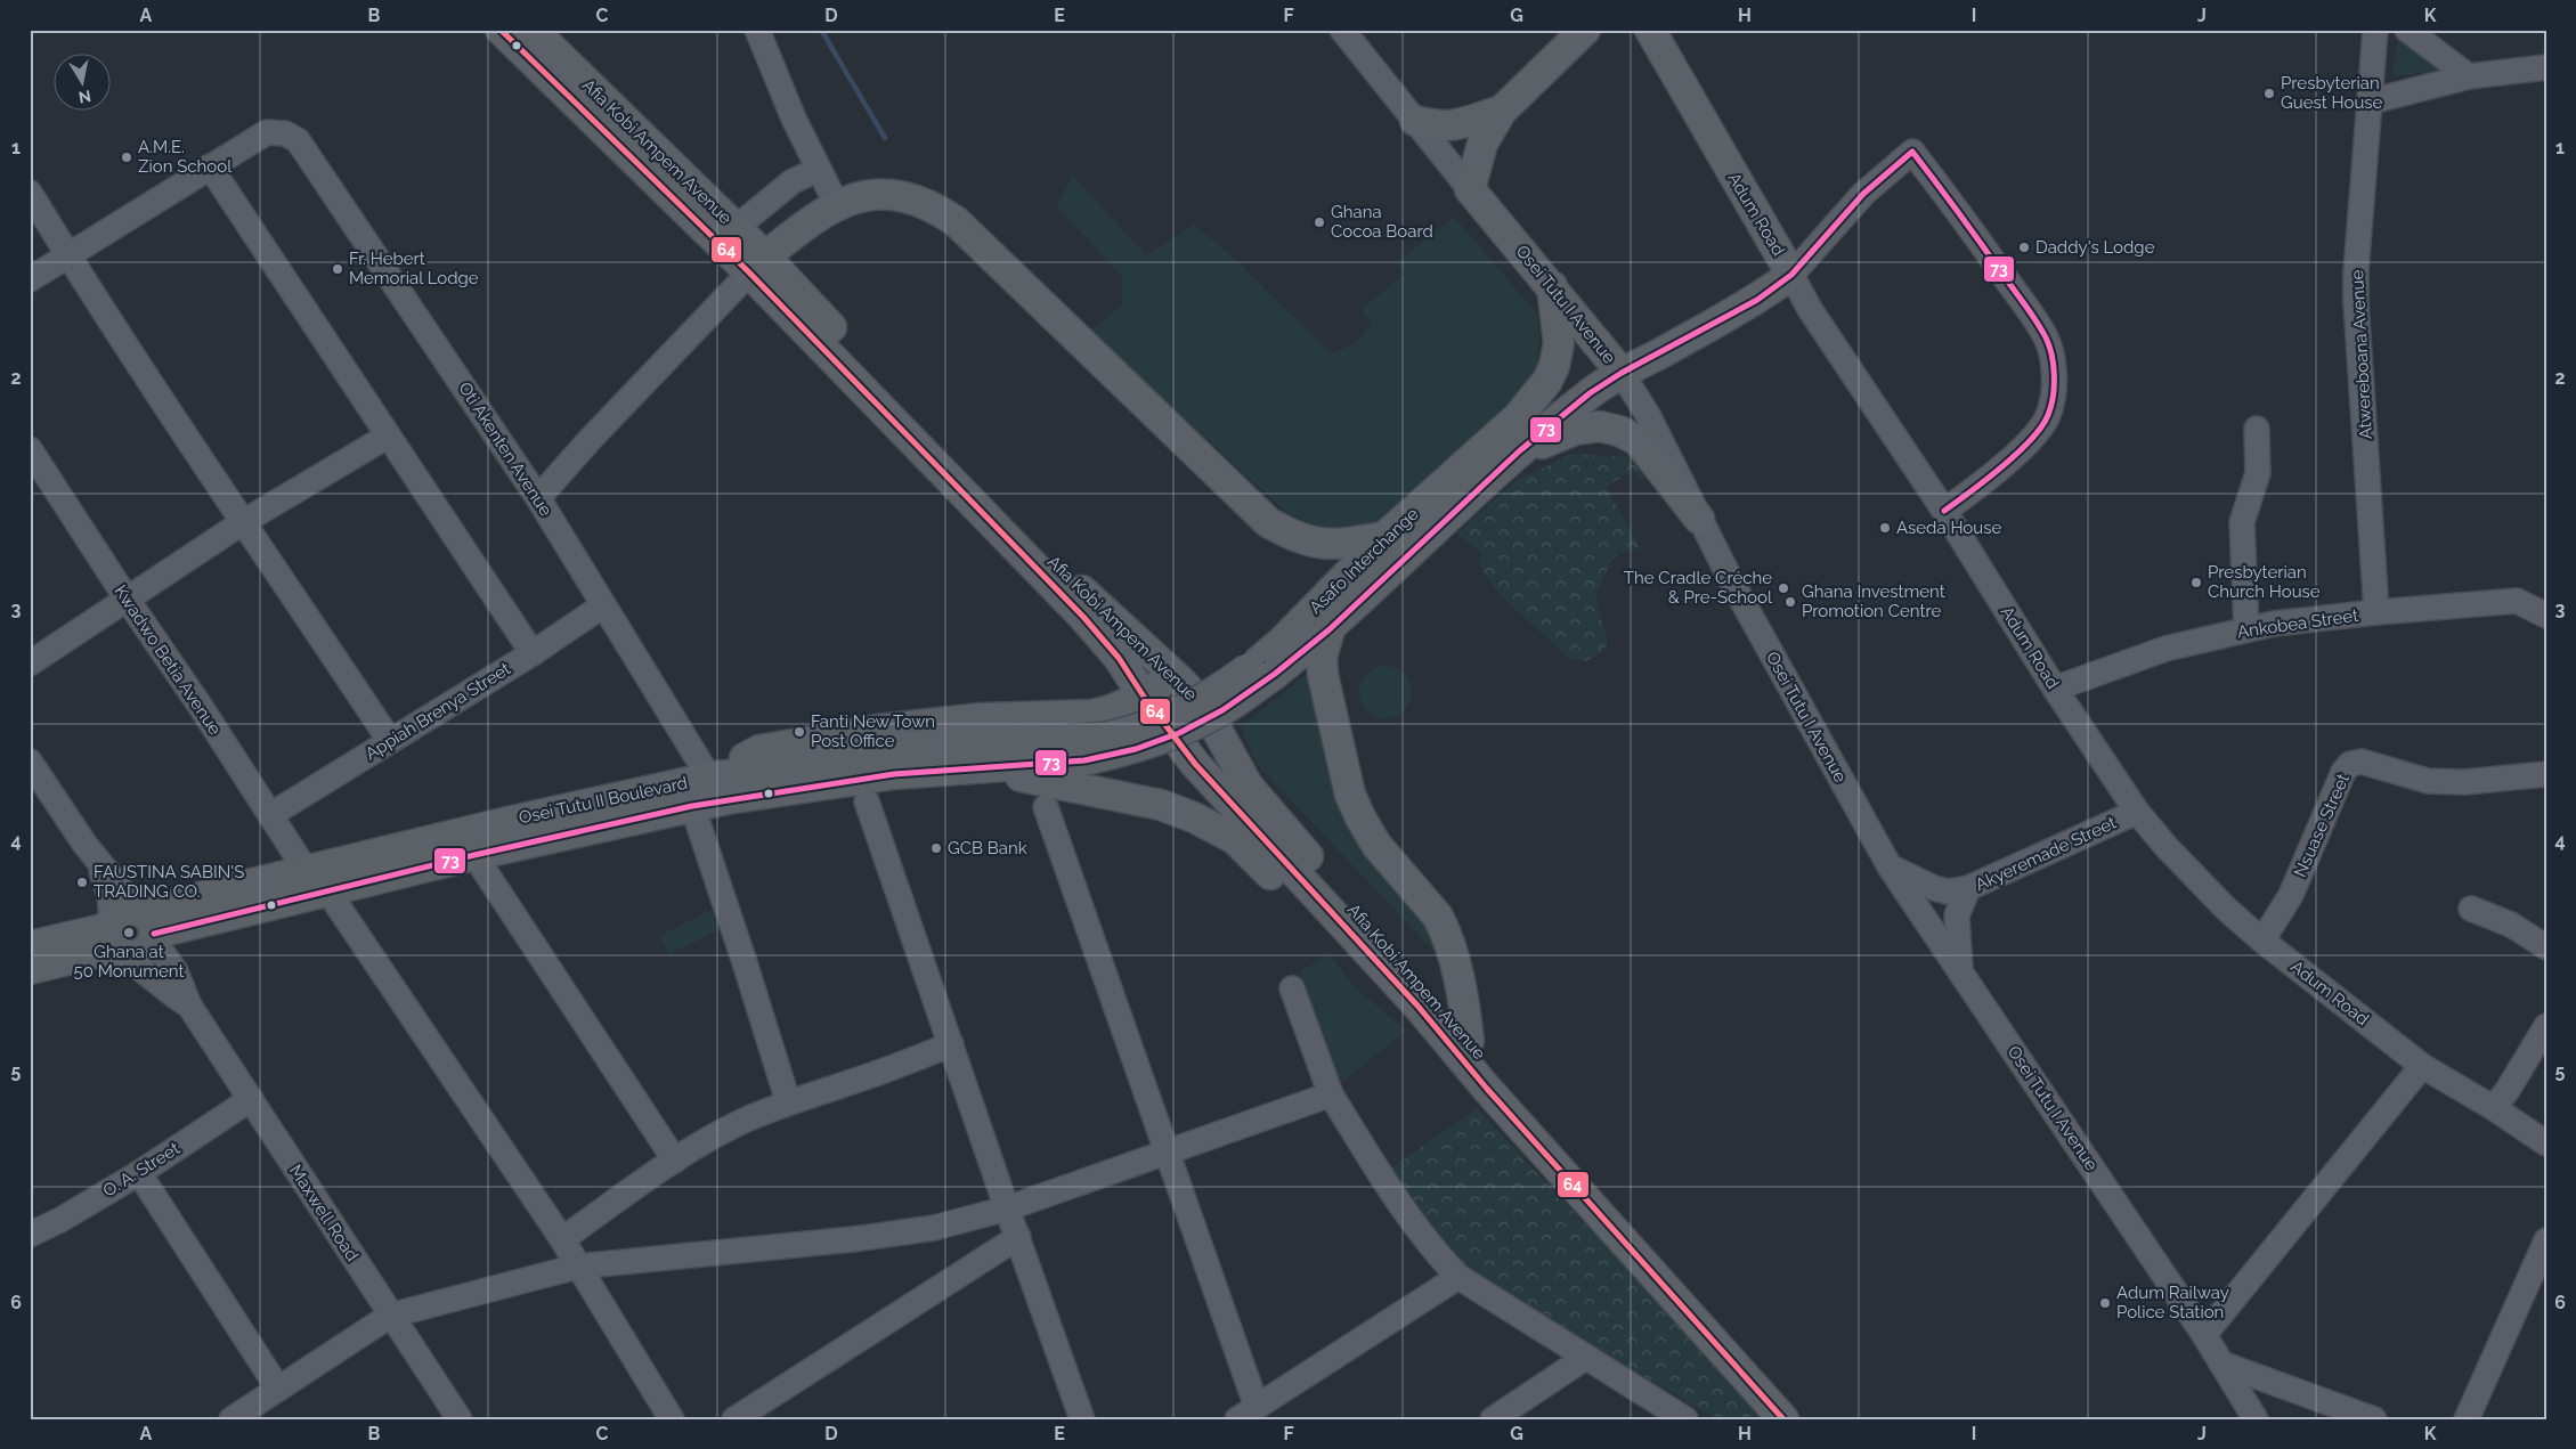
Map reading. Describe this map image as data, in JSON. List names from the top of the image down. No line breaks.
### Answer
{"streets":{"main road":["Afia Kobi Ampem Avenue","Adum Road","Osei Tutu I Avenue","Asafo Interchange","Osei Tutu II Boulevard"],"street":["Atwereboana Avenue","Oti Akenten Avenue","Ankobea Street","Kwadwo Betia Avenue","Appiah Brenya Street","Nsuase Street","Akyeremade Street","O. A. Street","Maxwell Road"]},"crossings":[["Adum Road","Asafo Interchange"],["Adum Road","Ankobea Street"],["Adum Road","Nsuase Street"],["Adum Road","Akyeremade Street"],["Osei Tutu I Avenue","Asafo Interchange"],["Osei Tutu I Avenue","Akyeremade Street"],["Atwereboana Avenue","Ankobea Street"],["Oti Akenten Avenue","Appiah Brenya Street"],["Oti Akenten Avenue","Osei Tutu II Boulevard"],["Asafo Interchange","Osei Tutu II Boulevard"],["Kwadwo Betia Avenue","Appiah Brenya Street"],["Kwadwo Betia Avenue","Osei Tutu II Boulevard"],["Osei Tutu II Boulevard","Maxwell Road"],["O. A. Street","Maxwell Road"]],"places":["Presbyterian Guest House","A.M.E. Zion School","Ghana Cocoa Board","Daddy's Lodge","Fr. Hebert Memorial Lodge","Aseda House","Presbyterian Church House","The Cradle Créche & Pre-School","Ghana Investment Promotion Centre","Fanti New Town Post Office","GCB Bank","FAUSTINA SABIN'S TRADING CO.","Ghana at 50 Monument","Adum Railway Police Station"],"lines":["transit line 64","transit line 73"],"north":"bottom","grid":{"columns":["A","B","C","D","E","F","G","H","I","J","K"],"rows":["1","2","3","4","5","6"]}}
